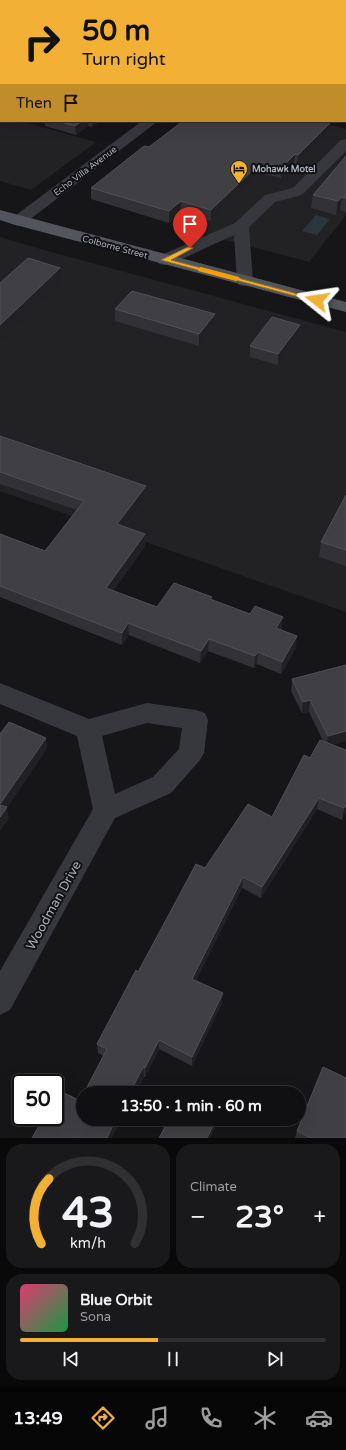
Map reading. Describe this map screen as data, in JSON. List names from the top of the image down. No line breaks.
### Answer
{"streets":{"main road":["Colborne Street"],"street":["Echo Villa Avenue","Woodman Drive"]},"crossings":[["Echo Villa Avenue","Colborne Street"]],"places":{"hotel":["Mohawk Motel"]},"page":{"turn":["50 m","Turn right"],"then":"Then","limit":"50","trip":"13:50 · 1 min · 60 m","tile":"Climate","heat":["−","23°","+"],"song":["Blue Orbit","Sona"],"tabs":"13:49","gauge":["43","km/h"]}}
